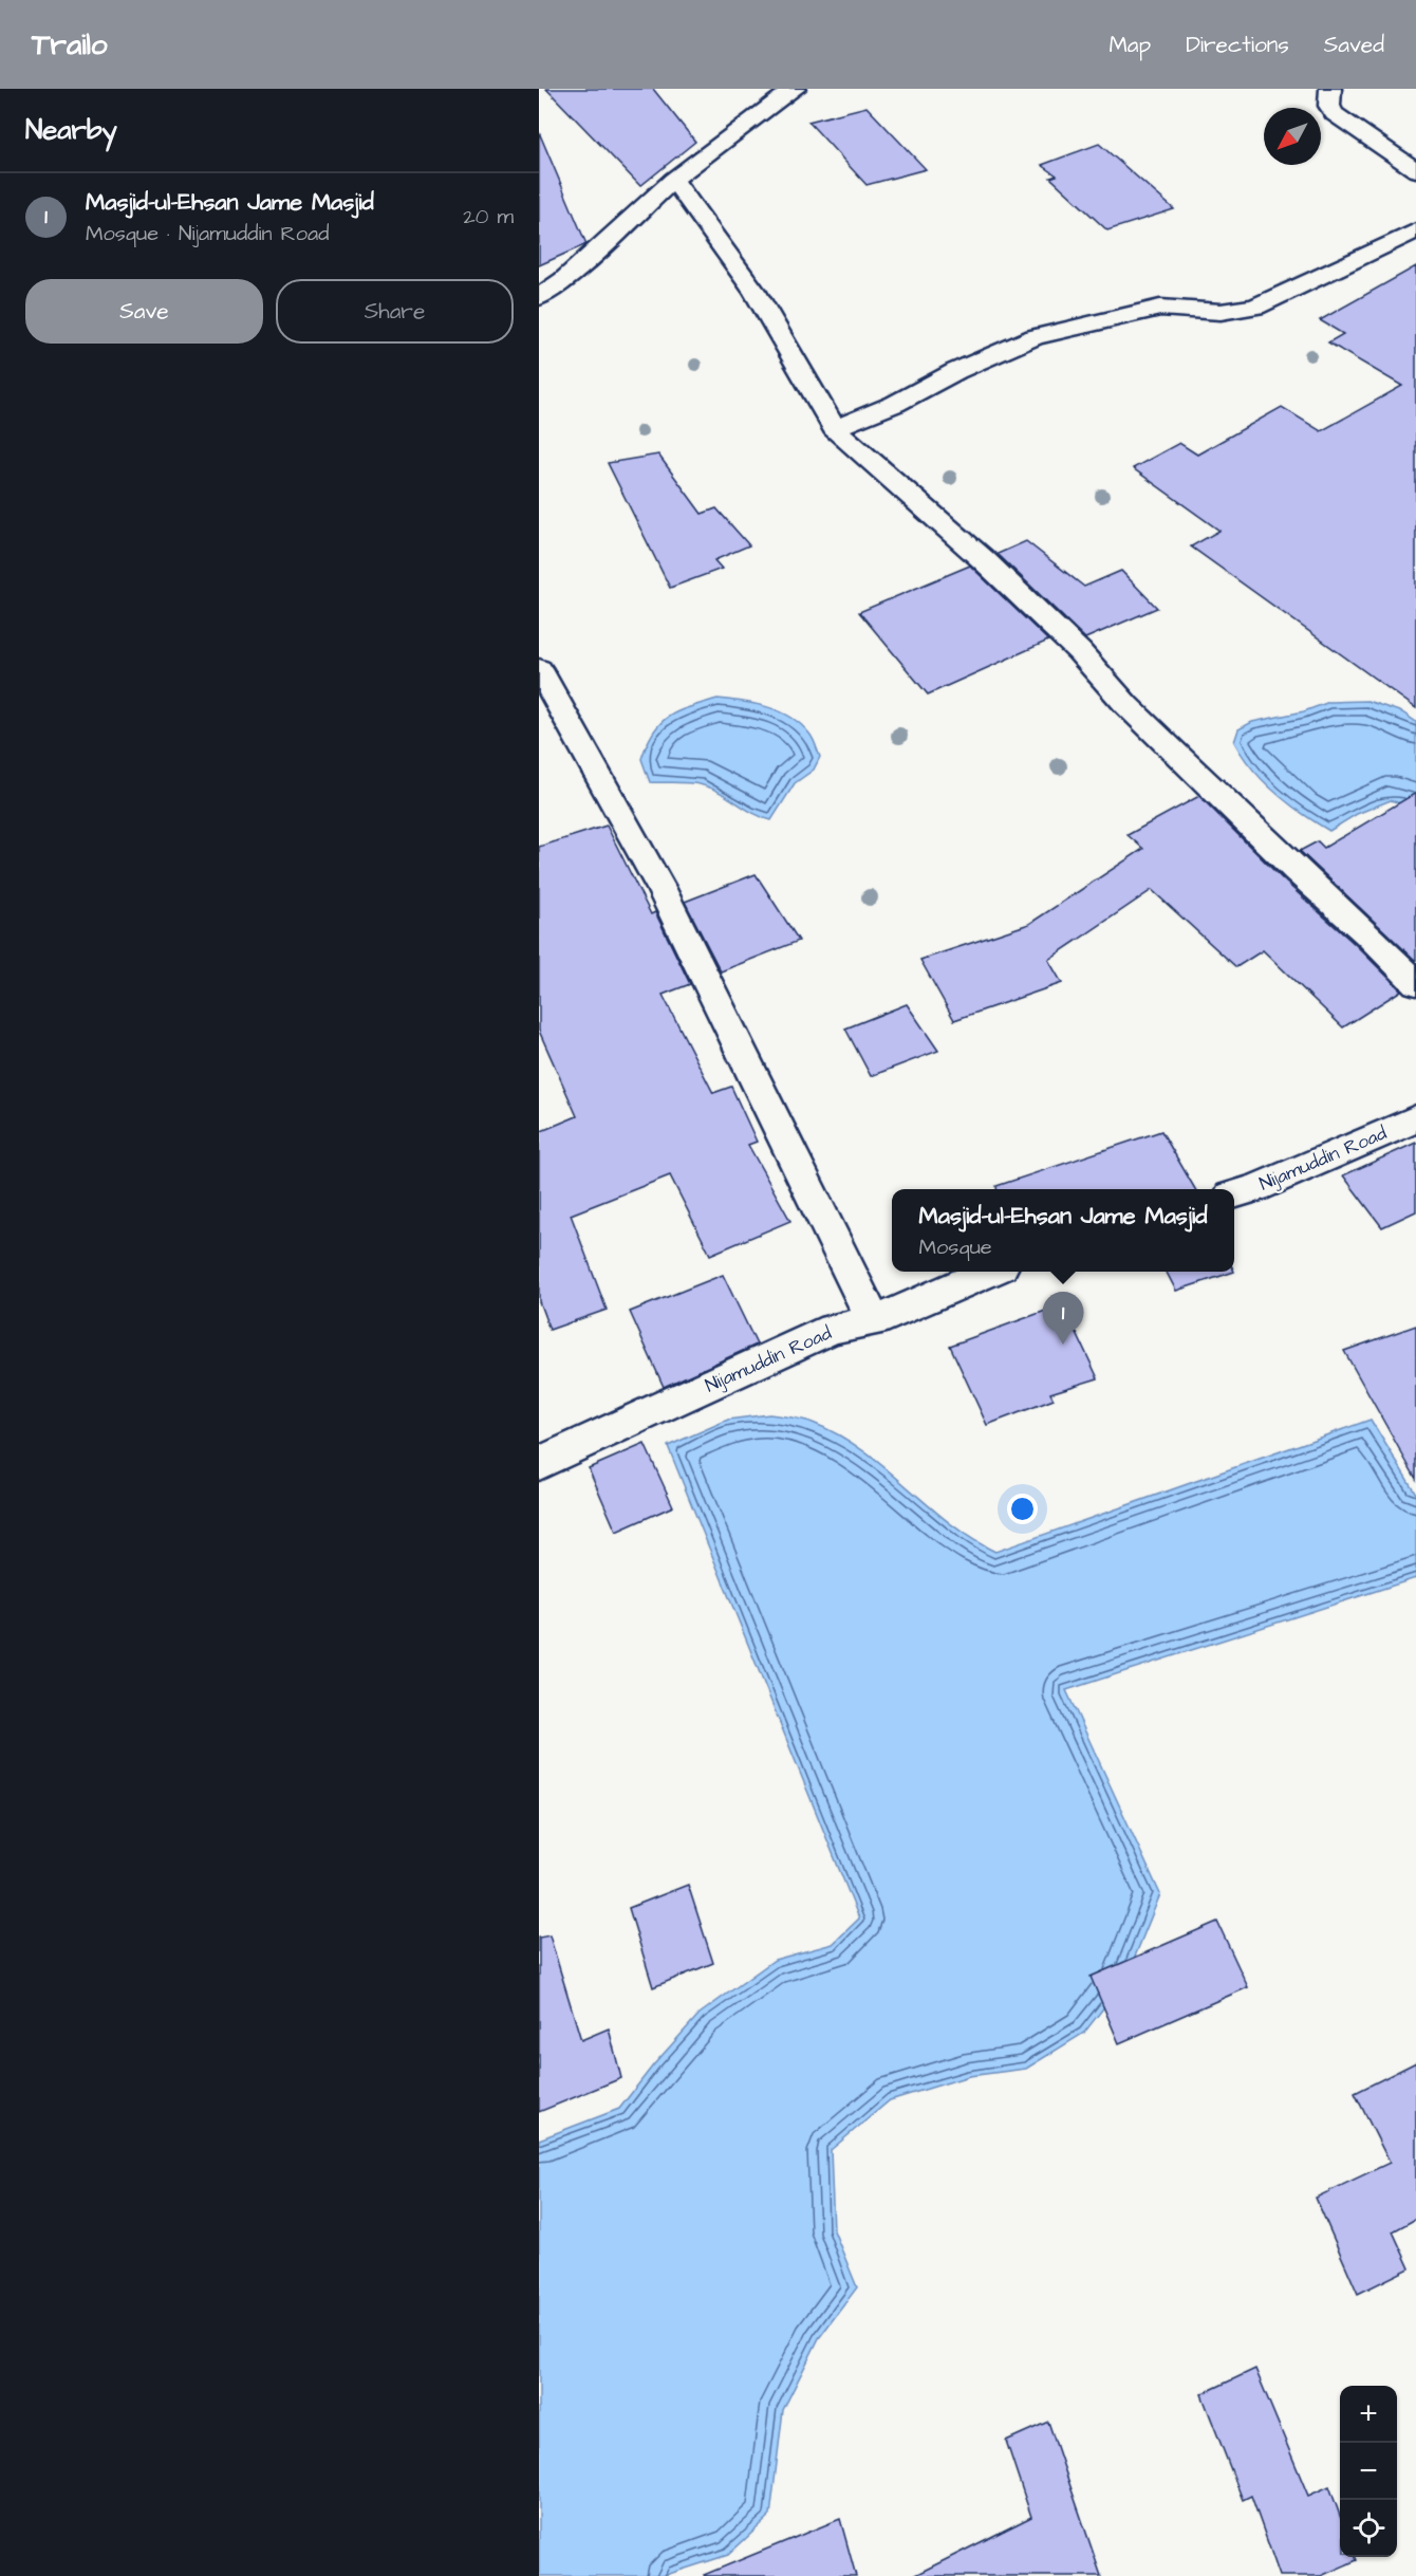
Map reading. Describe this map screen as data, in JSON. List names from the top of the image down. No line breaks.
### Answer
{"streets":{"street":["Nijamuddin Road"]},"north":"bottom left","page":{"header":"Trailo","nav":["Map","Directions","Saved"],"heading":"Nearby","list":[{"mark":"1","name":"Masjid-ul-Ehsan Jame Masjid","note":"Mosque · Nijamuddin Road","value":"20 m"}],"buttons":["Save","Share"],"popup":["Masjid-ul-Ehsan Jame Masjid","Mosque"],"pins":"1","map_buttons":["+","−"]}}
